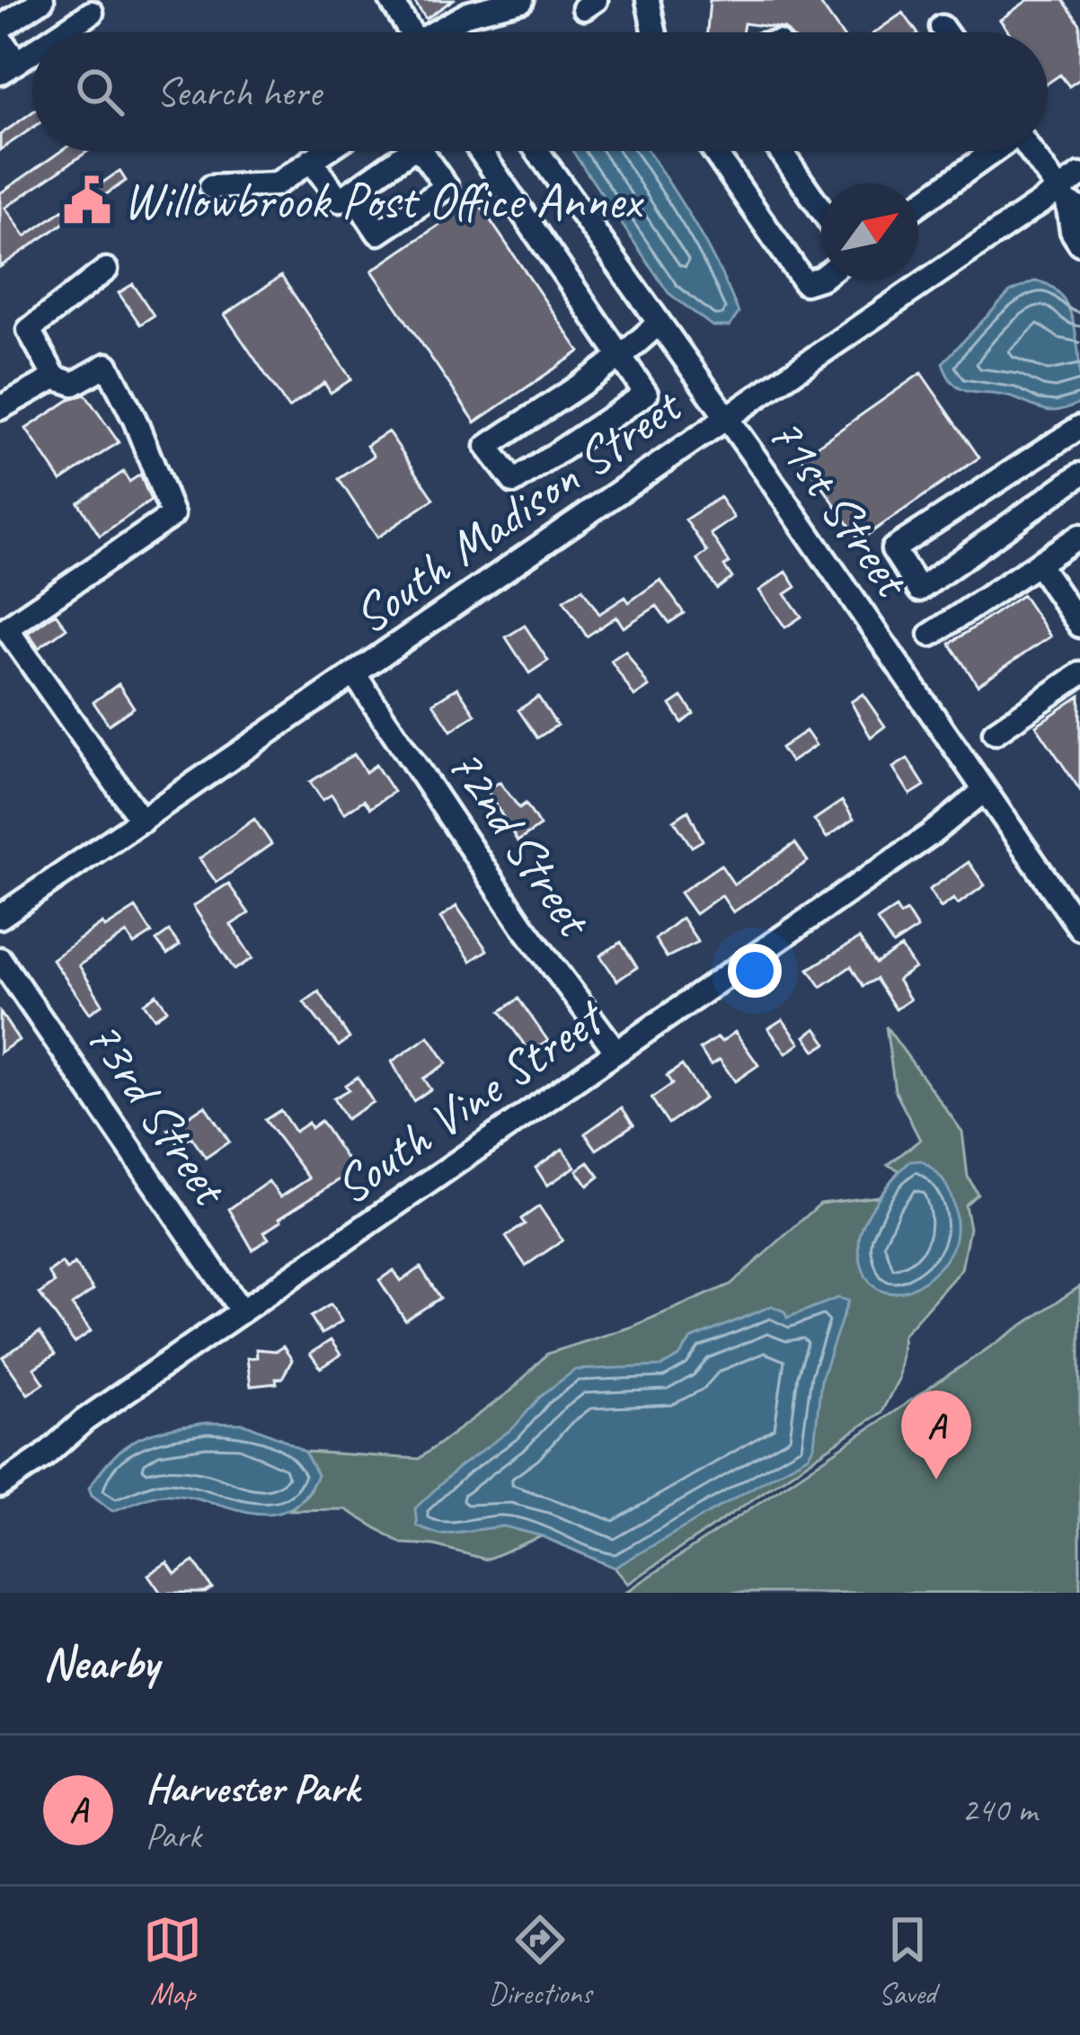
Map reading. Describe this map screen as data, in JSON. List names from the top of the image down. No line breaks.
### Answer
{"streets":{"street":["71st Street","South Madison Street","72nd Street","South Vine Street","73rd Street"]},"crossings":[["71st Street","South Madison Street"],["71st Street","South Vine Street"],["South Madison Street","72nd Street"],["72nd Street","South Vine Street"],["South Vine Street","73rd Street"]],"places":{"public building":["Willowbrook Post Office Annex"]},"north":"top right","page":{"search":"Search here","pins":"A","heading":"Nearby","list":[{"mark":"A","name":"Harvester Park","note":"Park","value":"240 m"}],"nav":["Map","Directions","Saved"]}}
